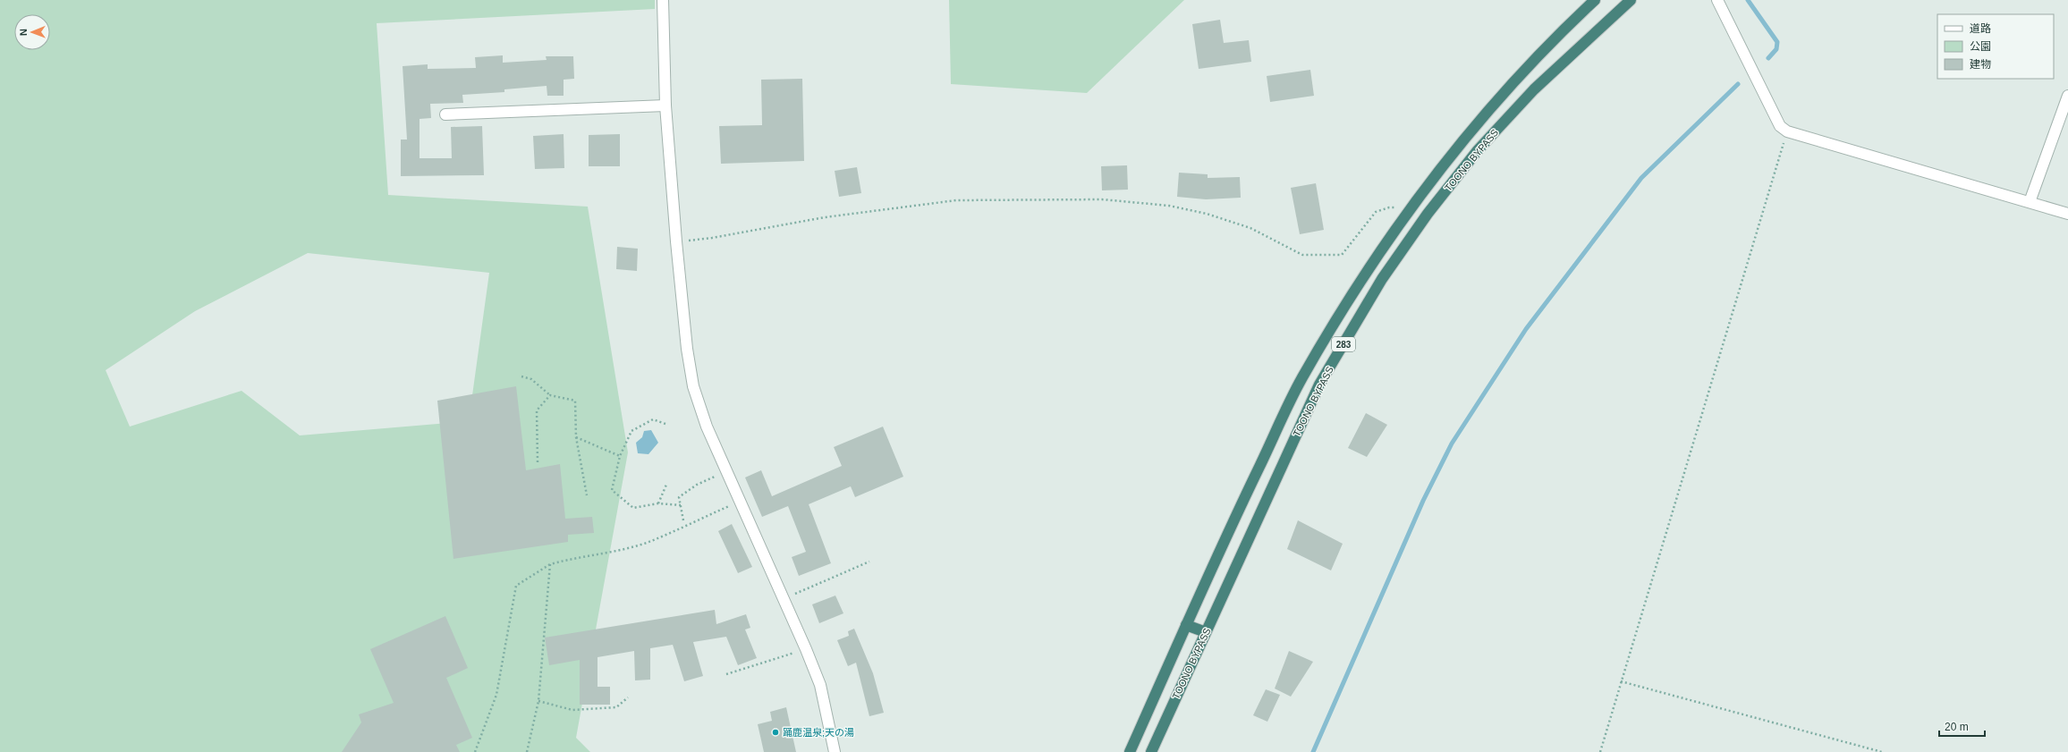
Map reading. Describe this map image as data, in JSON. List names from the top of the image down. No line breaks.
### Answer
{"streets":{"highway":["TOONO BYPASS","283"]},"places":["踊鹿温泉;天の湯"],"legend":["道路","公園","建物"],"scale_bar":"20 m","north":"left"}
